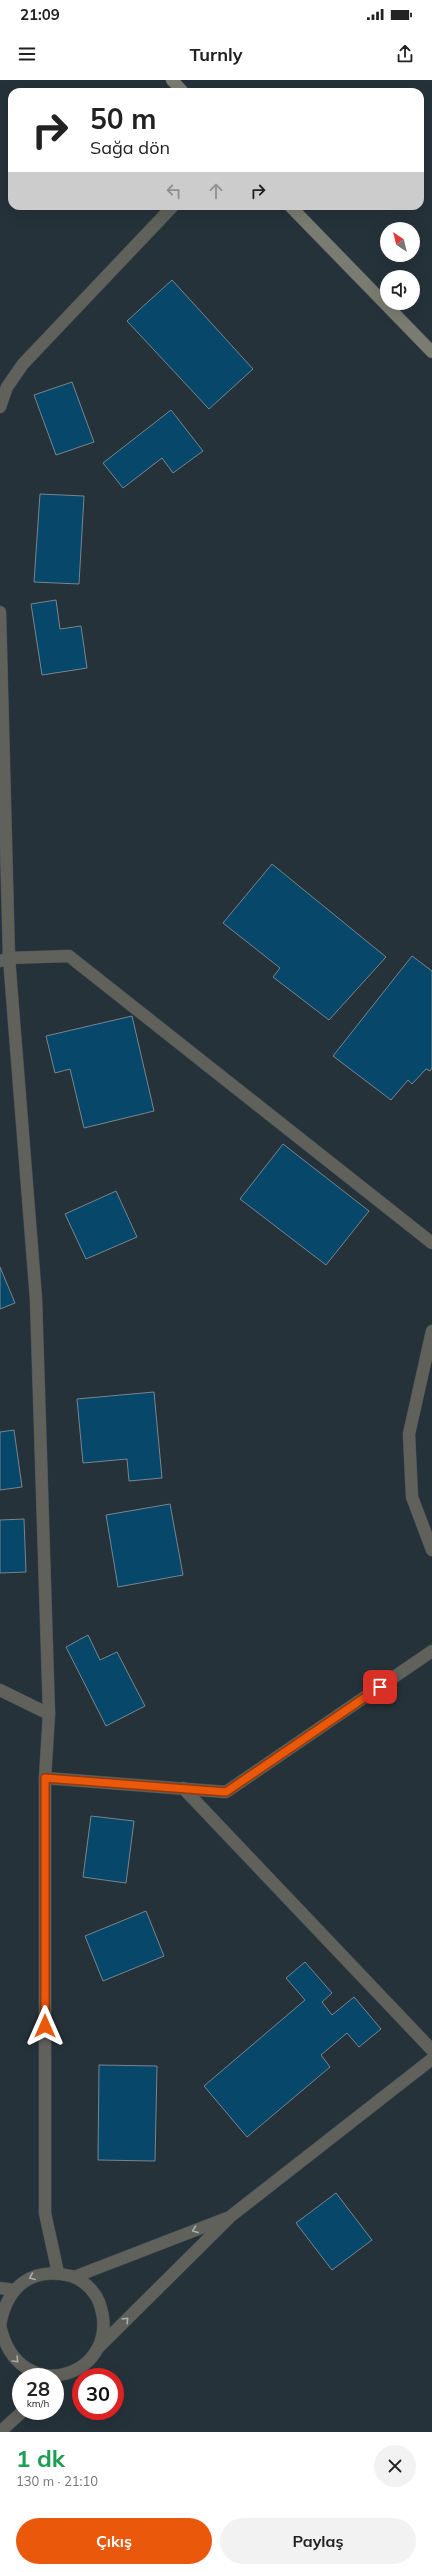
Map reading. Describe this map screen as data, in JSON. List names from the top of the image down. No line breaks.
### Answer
{"north":"top left","page":{"status":"21:09","header":"Turnly","turn":["50 m","Sağa dön"],"speed":"28 km/h","limit":"30","heading":["1 dk","130 m · 21:10"],"buttons":["Çıkış","Paylaş"]}}
